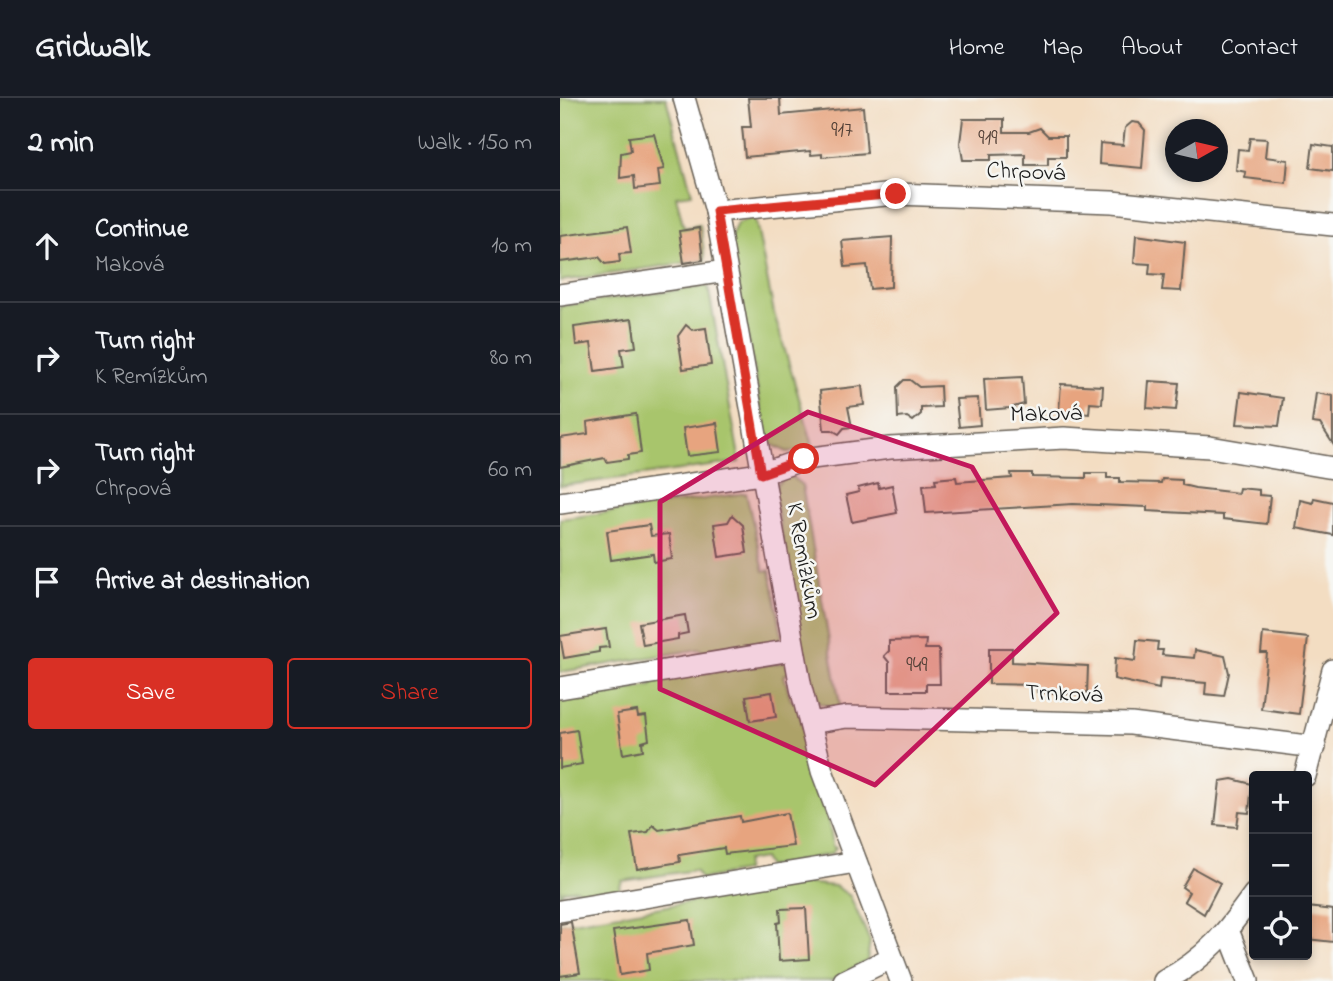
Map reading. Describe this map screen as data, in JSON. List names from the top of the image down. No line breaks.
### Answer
{"streets":{"street":["Chrpová","Maková","K Remízkům","Trnková"]},"crossings":[["Chrpová","K Remízkům"],["Maková","K Remízkům"],["K Remízkům","Trnková"]],"house_numbers":["917","919","949"],"north":"right","page":{"header":"Gridwalk","nav":["Home","Map","About","Contact"],"heading":["2 min","Walk · 150 m"],"list":[["Continue","Maková","10 m"],["Turn right","K Remízkům","80 m"],["Turn right","Chrpová","60 m"],"Arrive at destination"],"buttons":["Save","Share"],"map_buttons":["+","−"]}}
